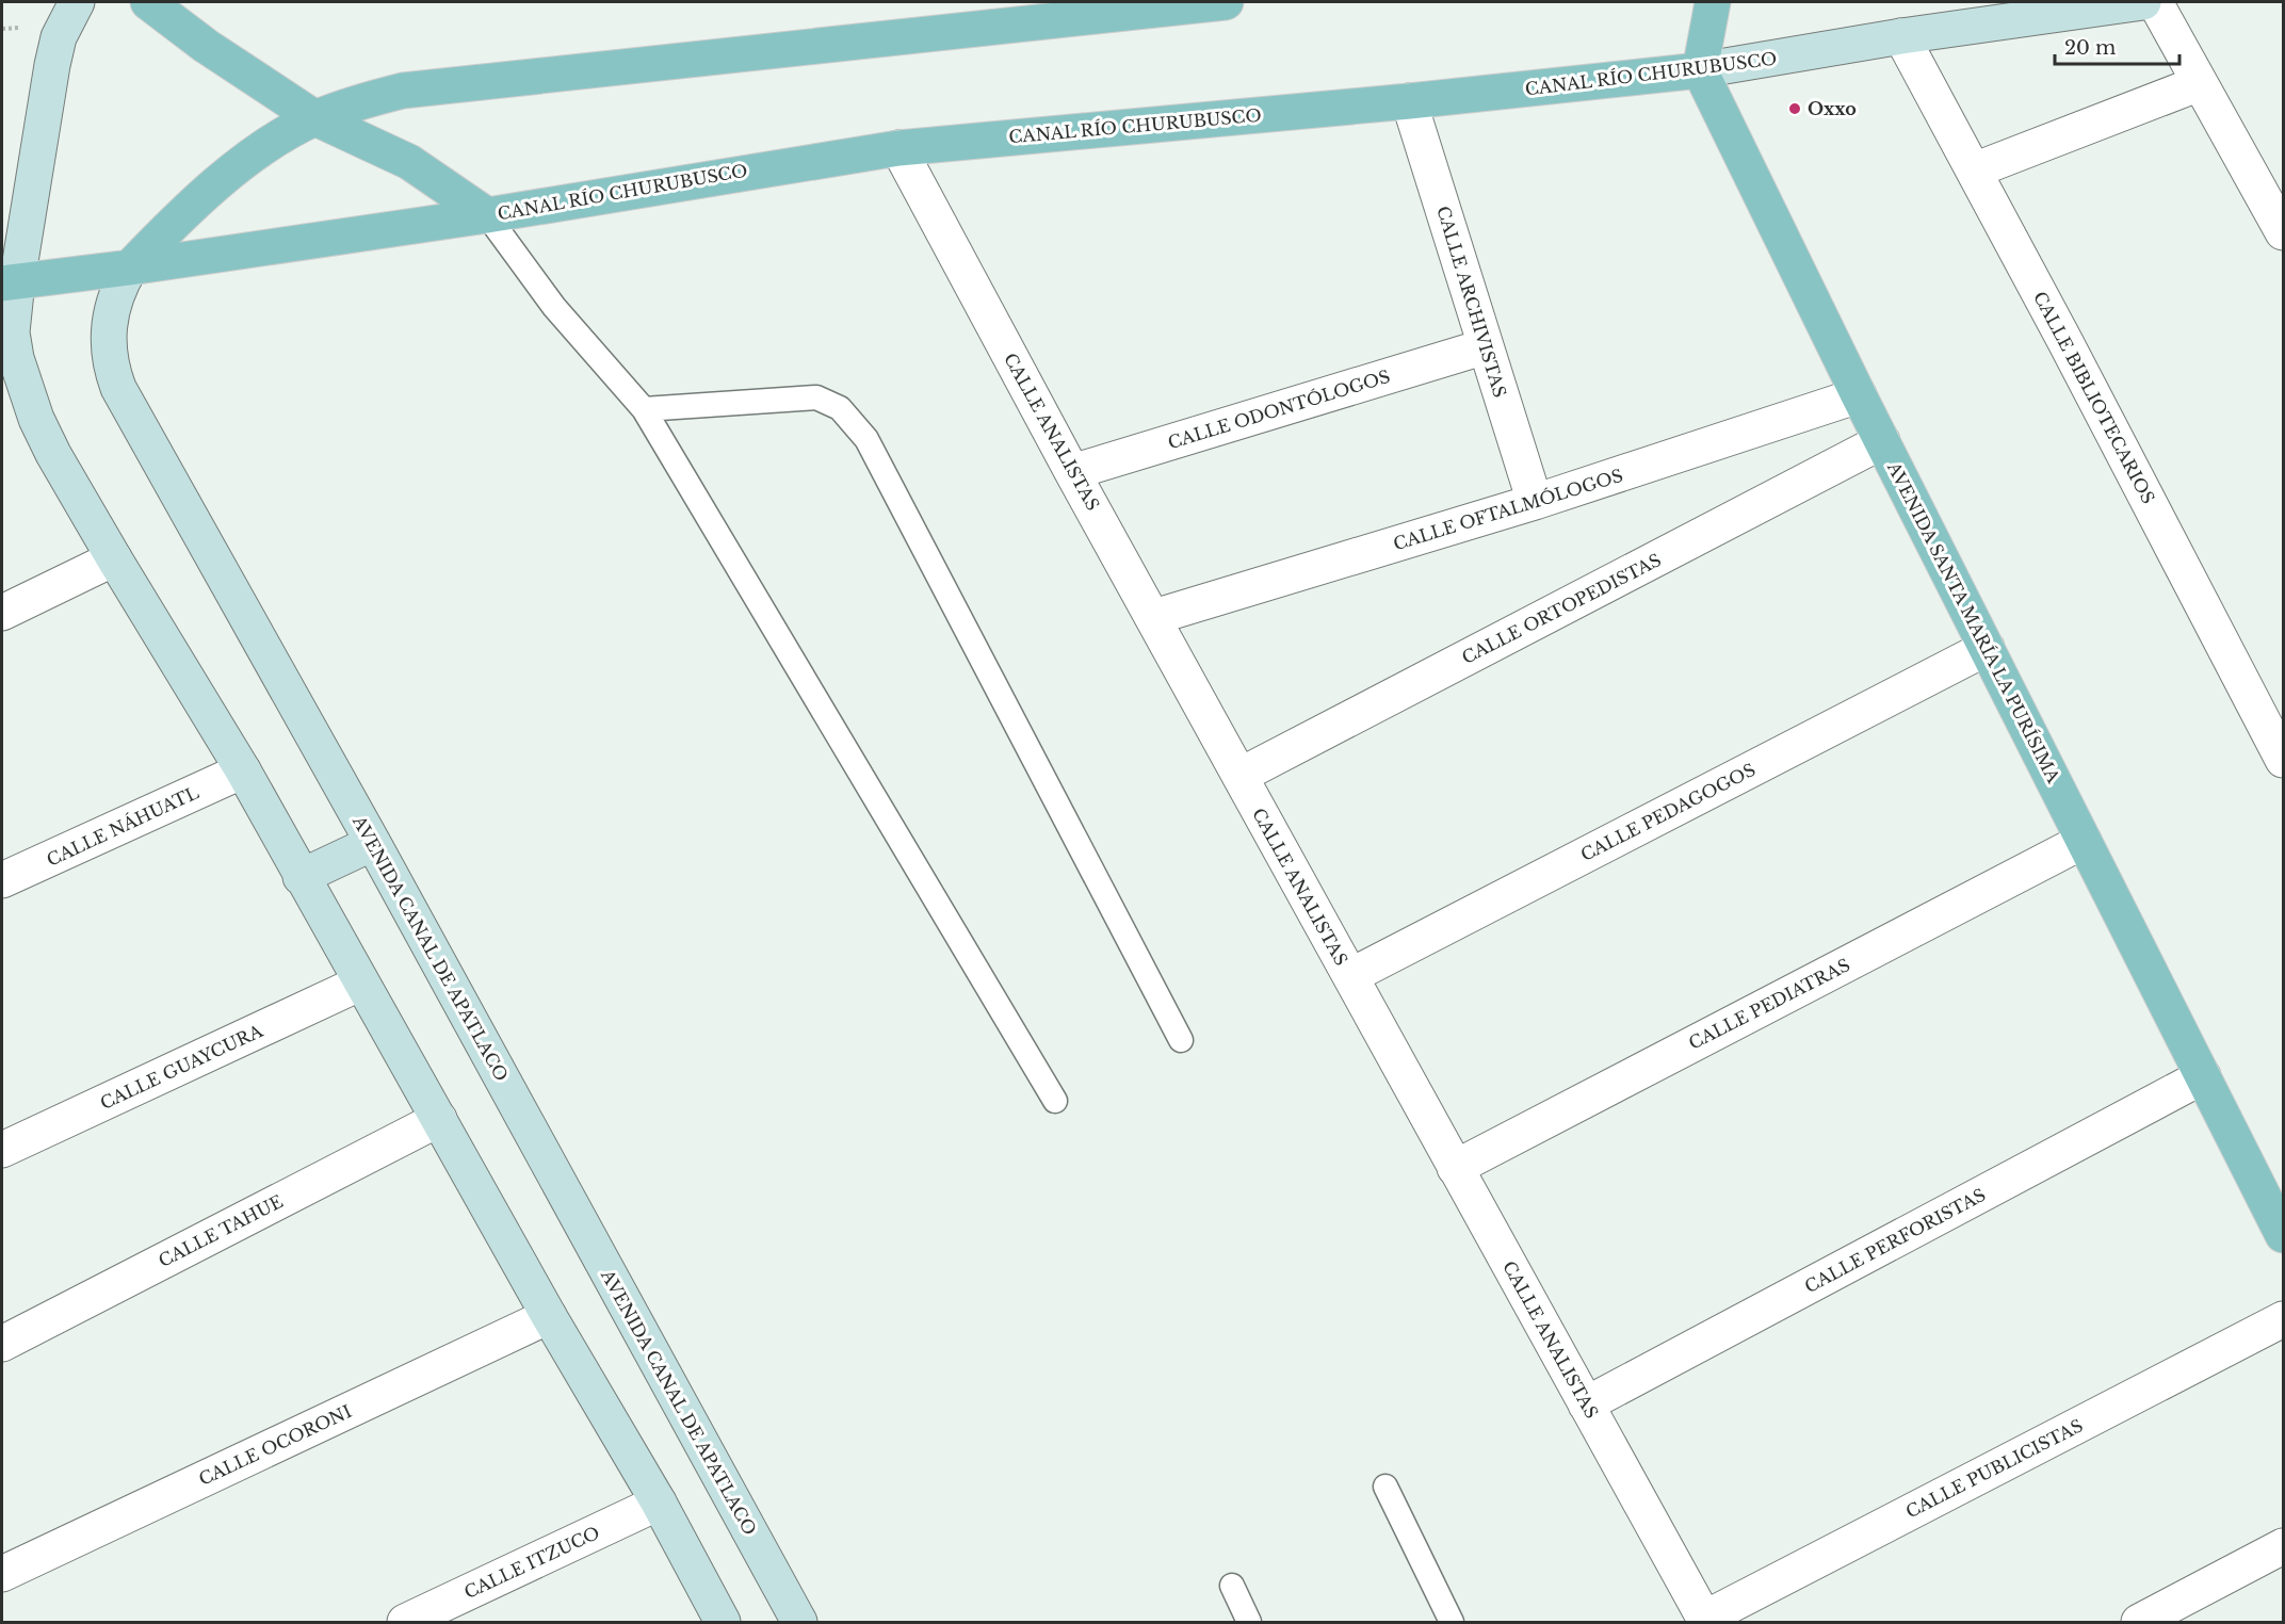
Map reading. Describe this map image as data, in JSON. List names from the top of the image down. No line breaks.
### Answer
{"streets":{"main road":["CANAL RÍO CHURUBUSCO","AVENIDA SANTA MARÍA LA PURÍSIMA"],"street":["CALLE ARCHIVISTAS","CALLE BIBLIOTECARIOS","CALLE ODONTÓLOGOS","CALLE ANALISTAS","CALLE OFTALMÓLOGOS","CALLE ORTOPEDISTAS","CALLE PEDAGOGOS","CALLE NÁHUATL","AVENIDA CANAL DE APATLACO","CALLE PEDIATRAS","CALLE GUAYCURA","CALLE TAHUE","CALLE PERFORISTAS","CALLE OCORONI","CALLE PUBLICISTAS","CALLE ITZUCO"]},"crossings":[["CANAL RÍO CHURUBUSCO","CALLE ARCHIVISTAS"],["CANAL RÍO CHURUBUSCO","CALLE BIBLIOTECARIOS"],["CANAL RÍO CHURUBUSCO","CALLE ANALISTAS"],["CANAL RÍO CHURUBUSCO","AVENIDA SANTA MARÍA LA PURÍSIMA"],["CANAL RÍO CHURUBUSCO","AVENIDA CANAL DE APATLACO"],["CALLE ARCHIVISTAS","CALLE ODONTÓLOGOS"],["CALLE ARCHIVISTAS","CALLE OFTALMÓLOGOS"],["CALLE ODONTÓLOGOS","CALLE ANALISTAS"],["CALLE ANALISTAS","CALLE OFTALMÓLOGOS"],["CALLE ANALISTAS","CALLE ORTOPEDISTAS"],["CALLE ANALISTAS","CALLE PEDAGOGOS"],["CALLE ANALISTAS","CALLE PEDIATRAS"],["CALLE ANALISTAS","CALLE PERFORISTAS"],["CALLE ANALISTAS","CALLE PUBLICISTAS"],["CALLE OFTALMÓLOGOS","AVENIDA SANTA MARÍA LA PURÍSIMA"],["CALLE ORTOPEDISTAS","AVENIDA SANTA MARÍA LA PURÍSIMA"],["AVENIDA SANTA MARÍA LA PURÍSIMA","CALLE PEDAGOGOS"],["AVENIDA SANTA MARÍA LA PURÍSIMA","CALLE PEDIATRAS"],["AVENIDA SANTA MARÍA LA PURÍSIMA","CALLE PERFORISTAS"]],"places":["Oxxo"],"scale_bar":"20 m"}
